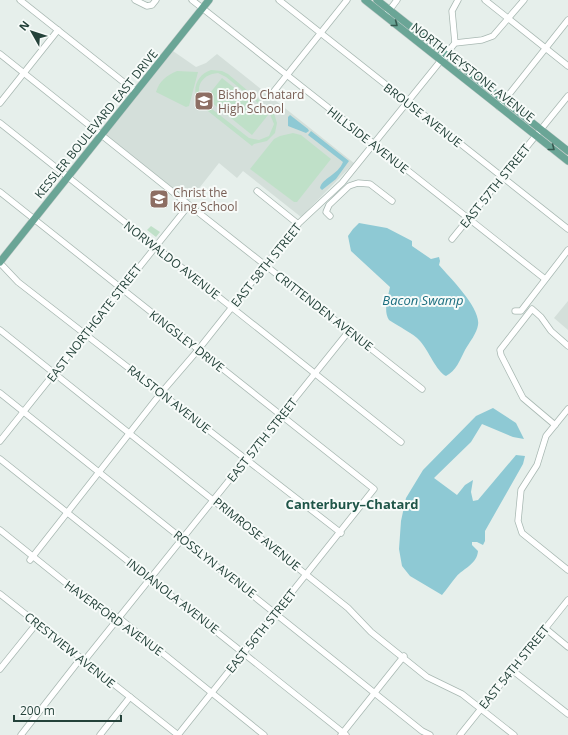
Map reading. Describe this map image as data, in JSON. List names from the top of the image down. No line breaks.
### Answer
{"streets":{"main road":["NORTH KEYSTONE AVENUE","KESSLER BOULEVARD EAST DRIVE"],"street":["BROUSE AVENUE","HILLSIDE AVENUE","EAST 57TH STREET","NORWALDO AVENUE","EAST 58TH STREET","CRITTENDEN AVENUE","EAST NORTHGATE STREET","KINGSLEY DRIVE","RALSTON AVENUE","PRIMROSE AVENUE","ROSSLYN AVENUE","INDIANOLA AVENUE","HAVERFORD AVENUE","EAST 56TH STREET","CRESTVIEW AVENUE","EAST 54TH STREET"]},"crossings":[["NORTH KEYSTONE AVENUE","EAST 57TH STREET"],["NORTH KEYSTONE AVENUE","EAST 58TH STREET"],["BROUSE AVENUE","EAST 57TH STREET"],["BROUSE AVENUE","EAST 58TH STREET"],["KESSLER BOULEVARD EAST DRIVE","HILLSIDE AVENUE"],["KESSLER BOULEVARD EAST DRIVE","NORWALDO AVENUE"],["KESSLER BOULEVARD EAST DRIVE","CRITTENDEN AVENUE"],["KESSLER BOULEVARD EAST DRIVE","KINGSLEY DRIVE"],["KESSLER BOULEVARD EAST DRIVE","RALSTON AVENUE"],["HILLSIDE AVENUE","EAST 57TH STREET"],["HILLSIDE AVENUE","EAST 58TH STREET"],["EAST 57TH STREET","NORWALDO AVENUE"],["EAST 57TH STREET","CRITTENDEN AVENUE"],["EAST 57TH STREET","KINGSLEY DRIVE"],["EAST 57TH STREET","RALSTON AVENUE"],["EAST 57TH STREET","PRIMROSE AVENUE"],["EAST 57TH STREET","ROSSLYN AVENUE"],["EAST 57TH STREET","INDIANOLA AVENUE"],["EAST 57TH STREET","HAVERFORD AVENUE"],["EAST 57TH STREET","CRESTVIEW AVENUE"],["NORWALDO AVENUE","EAST 58TH STREET"],["NORWALDO AVENUE","EAST NORTHGATE STREET"],["EAST 58TH STREET","CRITTENDEN AVENUE"],["EAST 58TH STREET","KINGSLEY DRIVE"],["EAST 58TH STREET","RALSTON AVENUE"],["EAST 58TH STREET","PRIMROSE AVENUE"],["EAST 58TH STREET","ROSSLYN AVENUE"],["EAST 58TH STREET","INDIANOLA AVENUE"],["EAST 58TH STREET","HAVERFORD AVENUE"],["CRITTENDEN AVENUE","EAST NORTHGATE STREET"],["EAST NORTHGATE STREET","KINGSLEY DRIVE"],["EAST NORTHGATE STREET","RALSTON AVENUE"],["EAST NORTHGATE STREET","PRIMROSE AVENUE"],["EAST NORTHGATE STREET","ROSSLYN AVENUE"],["KINGSLEY DRIVE","EAST 56TH STREET"],["RALSTON AVENUE","EAST 56TH STREET"],["PRIMROSE AVENUE","EAST 56TH STREET"],["PRIMROSE AVENUE","EAST 54TH STREET"],["ROSSLYN AVENUE","EAST 56TH STREET"],["INDIANOLA AVENUE","EAST 56TH STREET"],["HAVERFORD AVENUE","EAST 56TH STREET"],["EAST 56TH STREET","CRESTVIEW AVENUE"]],"districts":["Canterbury–Chatard"],"water":["Bacon Swamp"],"places":{"school or university":["Bishop Chatard High School","Christ the King School"]},"scale_bar":"200 m","north":"top left"}
